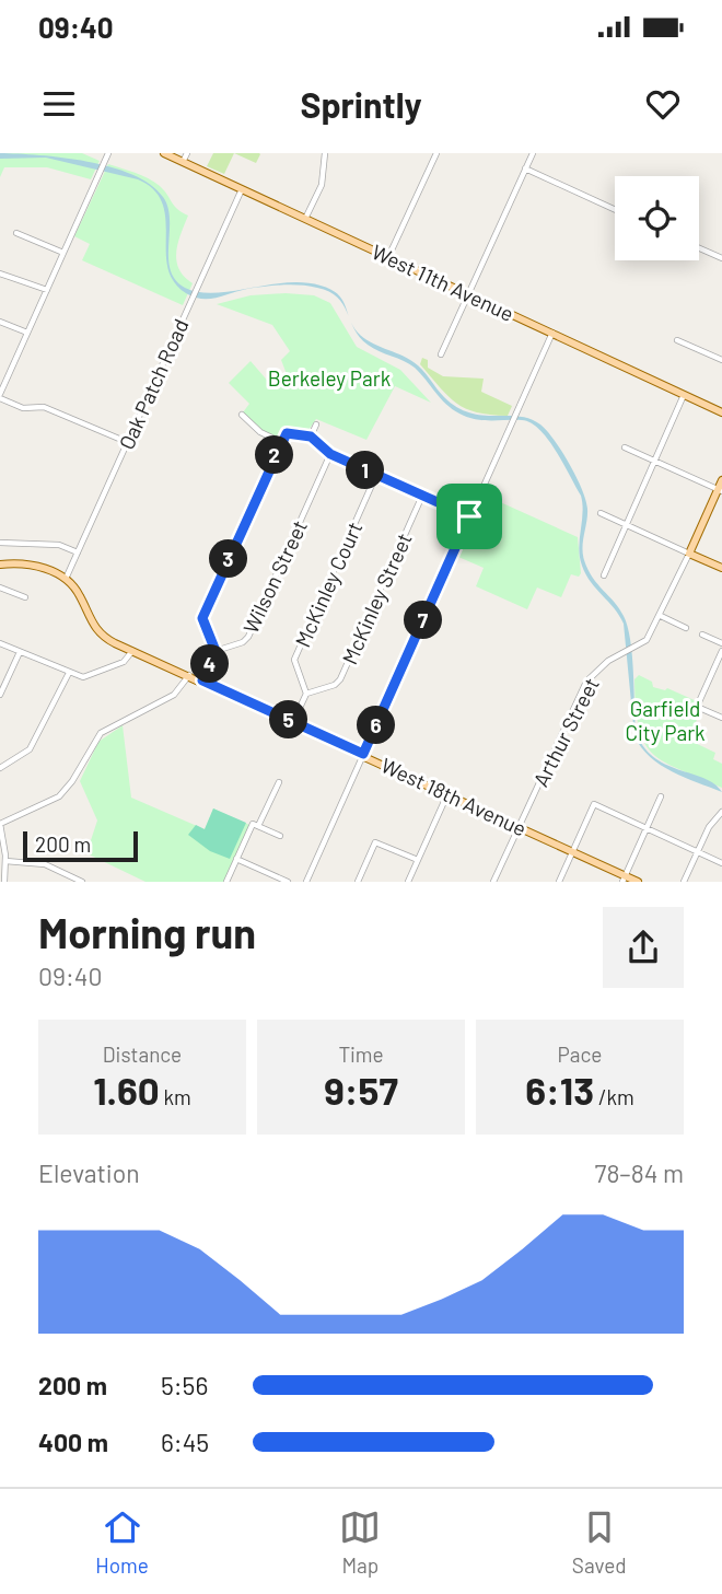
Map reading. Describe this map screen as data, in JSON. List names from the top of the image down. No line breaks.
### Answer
{"streets":{"main road":["West 11th Avenue","West 18th Avenue"],"street":["Oak Patch Road","Wilson Street","McKinley Court","McKinley Street","Arthur Street"]},"crossings":[["West 11th Avenue","Oak Patch Road"],["Oak Patch Road","West 18th Avenue"],["McKinley Court","McKinley Street"],["Arthur Street","West 18th Avenue"]],"parks":["Berkeley Park","Garfield City Park"],"scale_bar":"200 m","page":{"status":"09:40","header":"Sprintly","pins":["2","1","3","7","4","5","6"],"scale":"200 m","heading":["Morning run","09:40"],"stats":[["Distance","1.60 km"],["Time","9:57"],["Pace","6:13 /km"]],"chart":["Elevation","78–84 m"],"list":[{"name":"200 m","note":"5:56"},{"name":"400 m","note":"6:45"}],"tabs":["Home","Map","Saved"]}}
